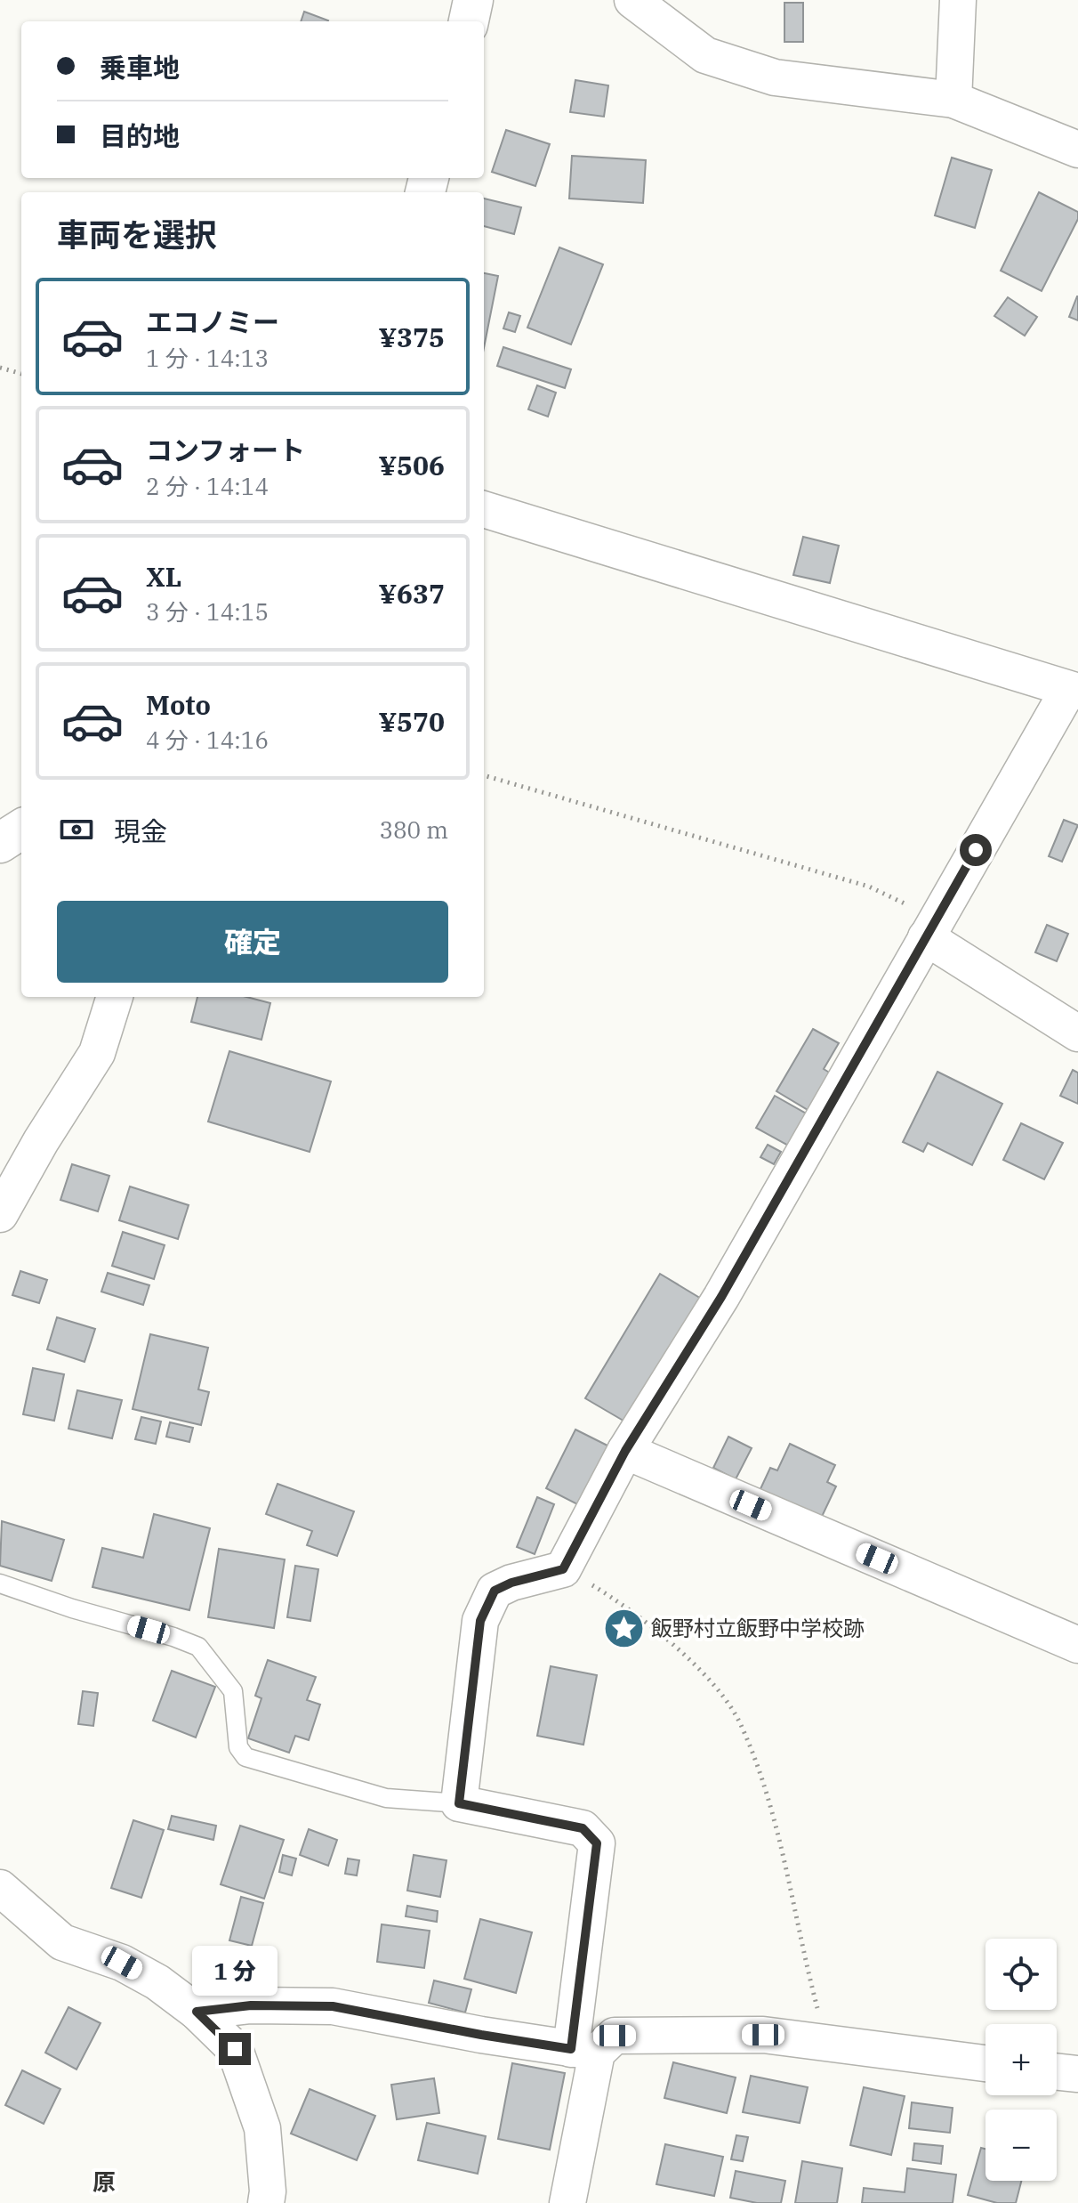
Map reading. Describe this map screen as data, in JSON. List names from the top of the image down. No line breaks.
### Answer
{"districts":["原"],"places":{"place":["飯野村立飯野中学校跡"]},"page":{"banner":["乗車地","目的地"],"heading":"車両を選択","list":[{"name":"エコノミー","note":"1 分 · 14:13","value":"¥375"},{"name":"コンフォート","note":"2 分 · 14:14","value":"¥506"},{"name":"XL","note":"3 分 · 14:15","value":"¥637"},{"name":"Moto","note":"4 分 · 14:16","value":"¥570"}],"pay":["現金","380 m"],"buttons":"確定","map_buttons":["+","−"],"bubble":"1 分"}}
